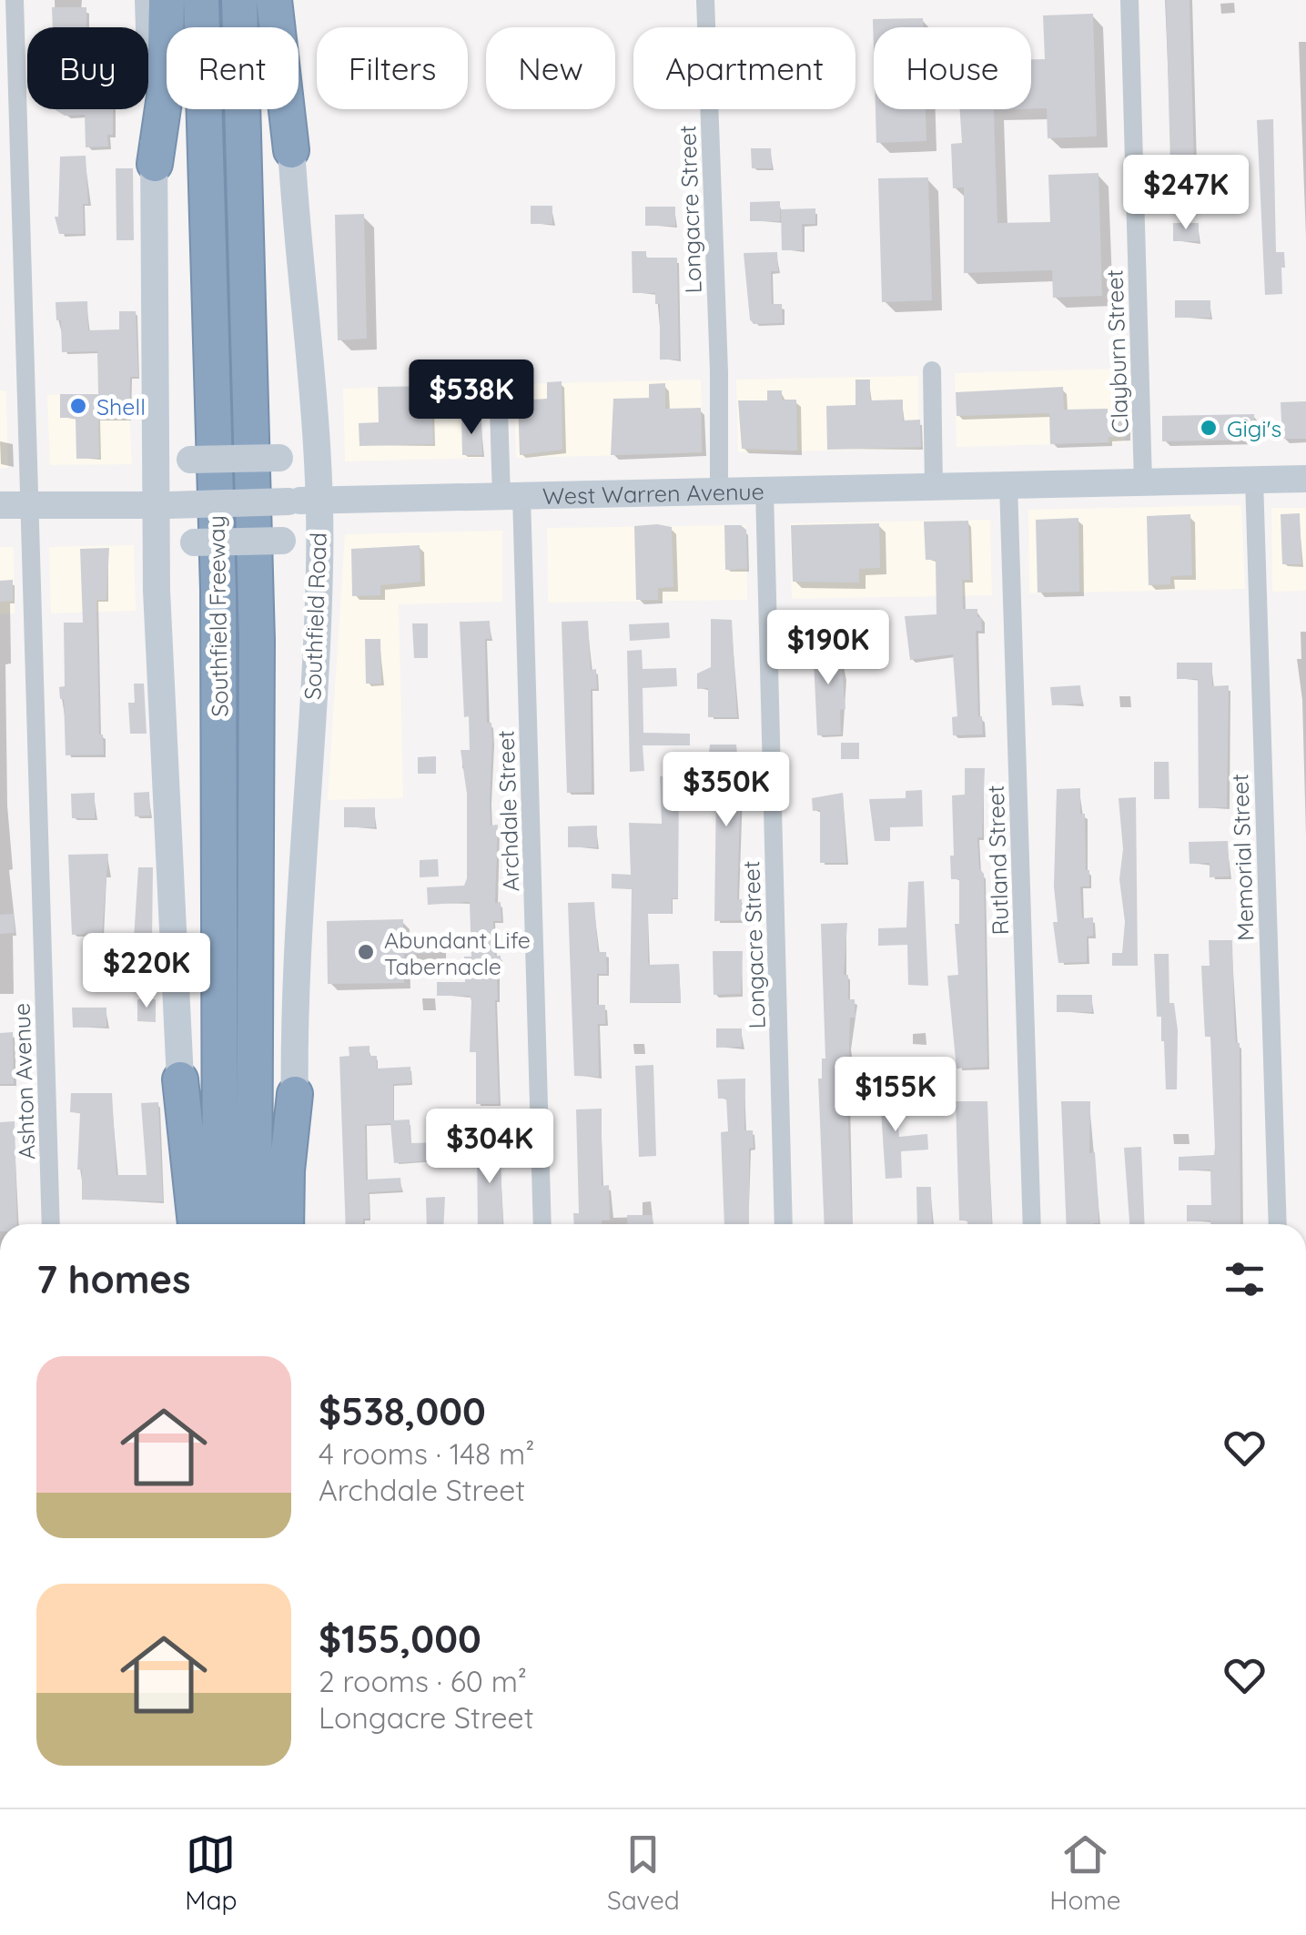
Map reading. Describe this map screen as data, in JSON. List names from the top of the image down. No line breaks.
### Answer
{"streets":{"highway":["Southfield Freeway"],"main road":["West Warren Avenue","Southfield Road"],"street":["Longacre Street","Clayburn Street","Archdale Street","Memorial Street","Rutland Street","Ashton Avenue"]},"crossings":[["Longacre Street","West Warren Avenue"],["Clayburn Street","West Warren Avenue"],["West Warren Avenue","Southfield Road"],["West Warren Avenue","Archdale Street"],["West Warren Avenue","Memorial Street"],["West Warren Avenue","Rutland Street"],["West Warren Avenue","Ashton Avenue"]],"places":["Shell","Gigi's","Abundant Life Tabernacle"],"page":{"chip":["Buy","Rent","Filters","New","Apartment","House"],"price":["$247K","$538K","$190K","$350K","$220K","$155K","$304K"],"heading":"7 homes","list":[{"name":"$538,000","note":"4 rooms · 148 m² · Archdale Street"},{"name":"$155,000","note":"2 rooms · 60 m² · Longacre Street"}],"tabs":["Map","Saved","Home"]}}
